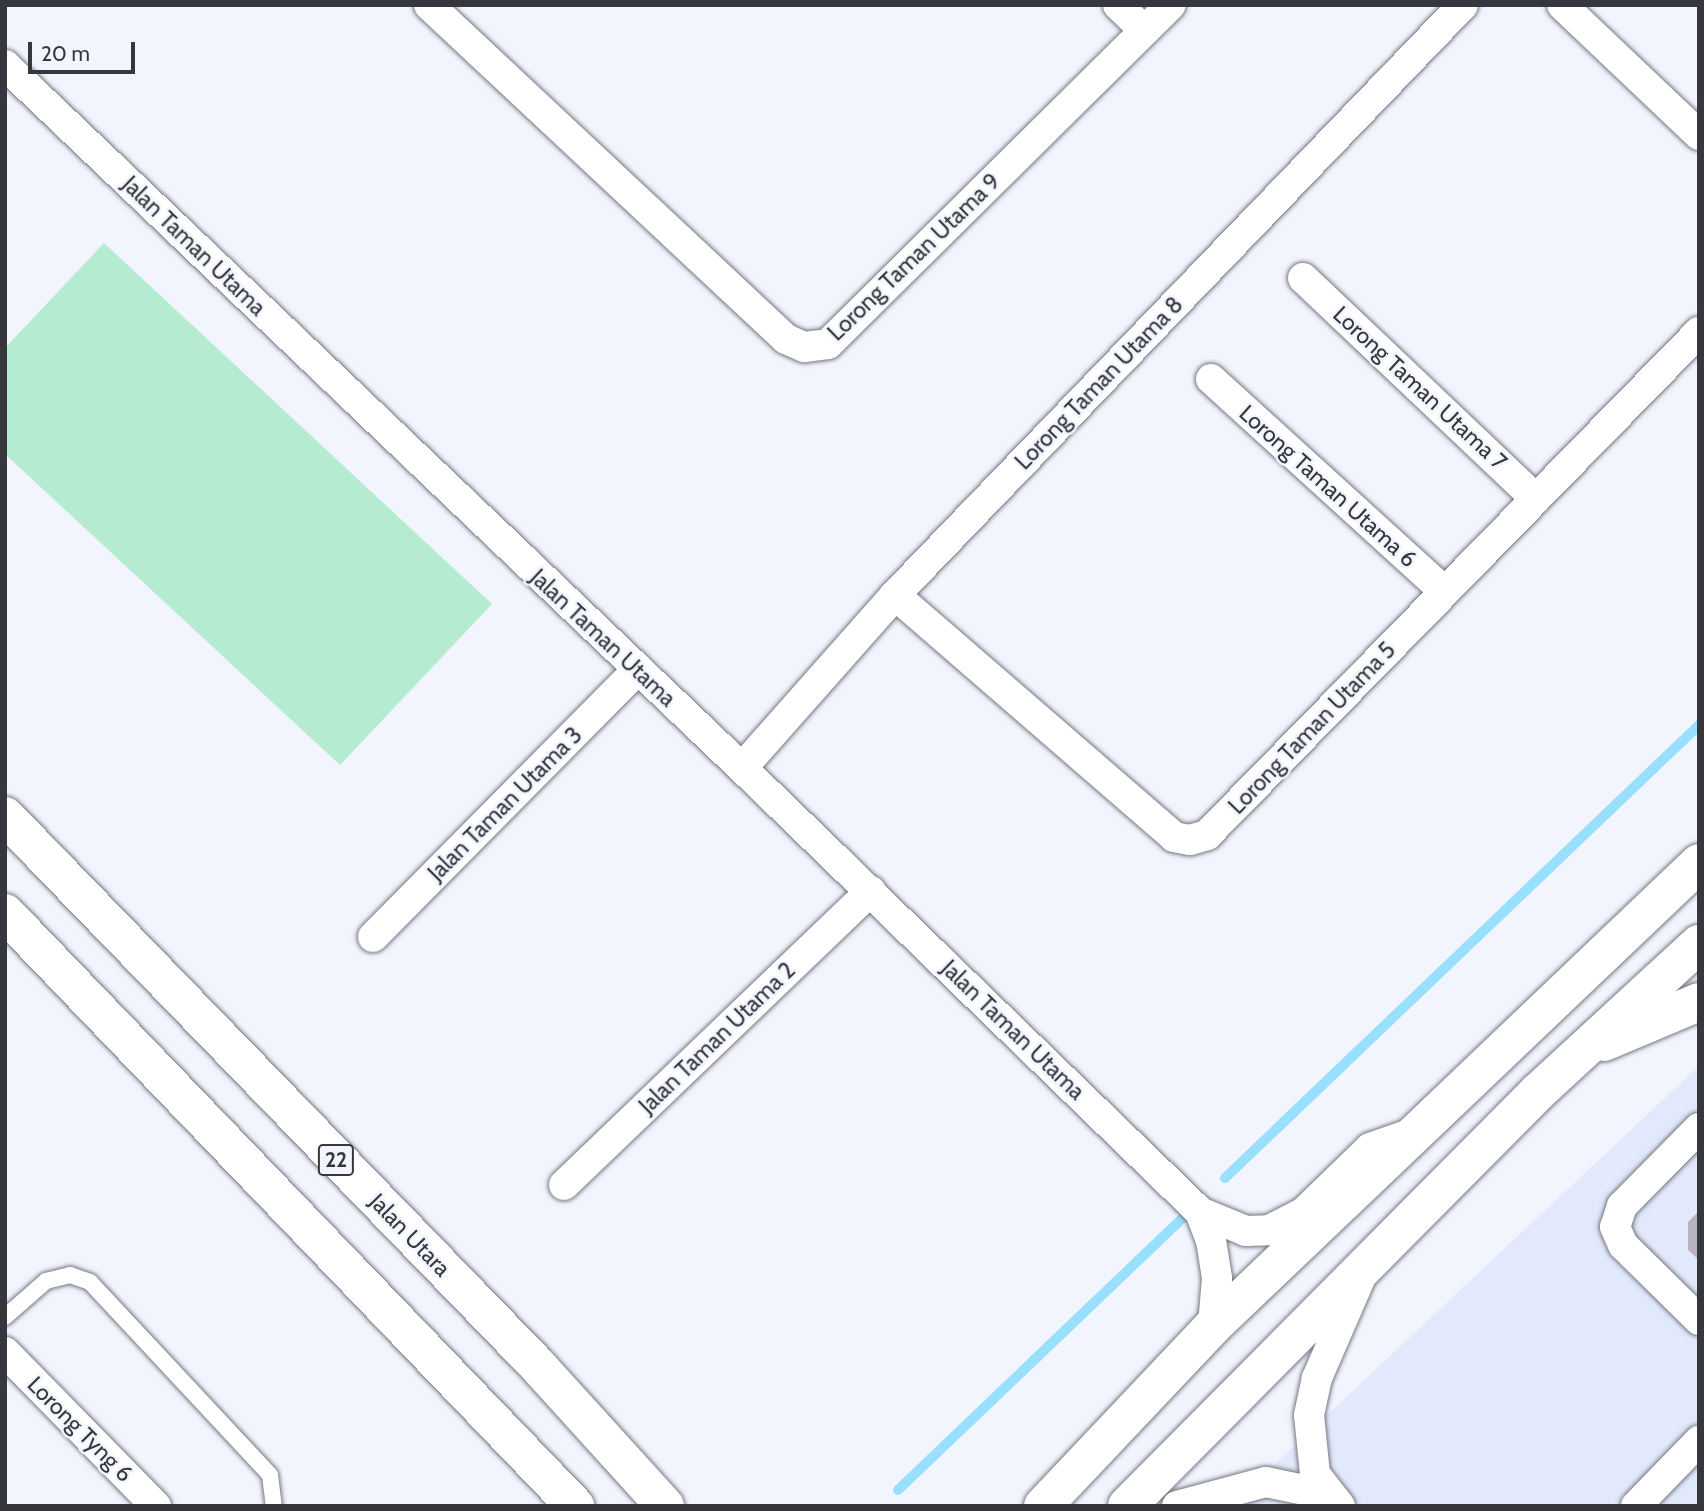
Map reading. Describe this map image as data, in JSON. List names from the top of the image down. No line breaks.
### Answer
{"streets":{"main road":["22","Jalan Utara"],"street":["Jalan Taman Utama","Lorong Taman Utama 9","Lorong Taman Utama 8","Lorong Taman Utama 7","Lorong Taman Utama 6","Lorong Taman Utama 5","Jalan Taman Utama 3","Jalan Taman Utama 2","Lorong Tyng 6"]},"crossings":[["Jalan Taman Utama","Lorong Taman Utama 8"],["Jalan Taman Utama","Jalan Taman Utama 3"],["Jalan Taman Utama","Jalan Taman Utama 2"],["Lorong Taman Utama 8","Lorong Taman Utama 5"],["Lorong Taman Utama 7","Lorong Taman Utama 5"],["Lorong Taman Utama 6","Lorong Taman Utama 5"]],"scale_bar":"20 m"}
